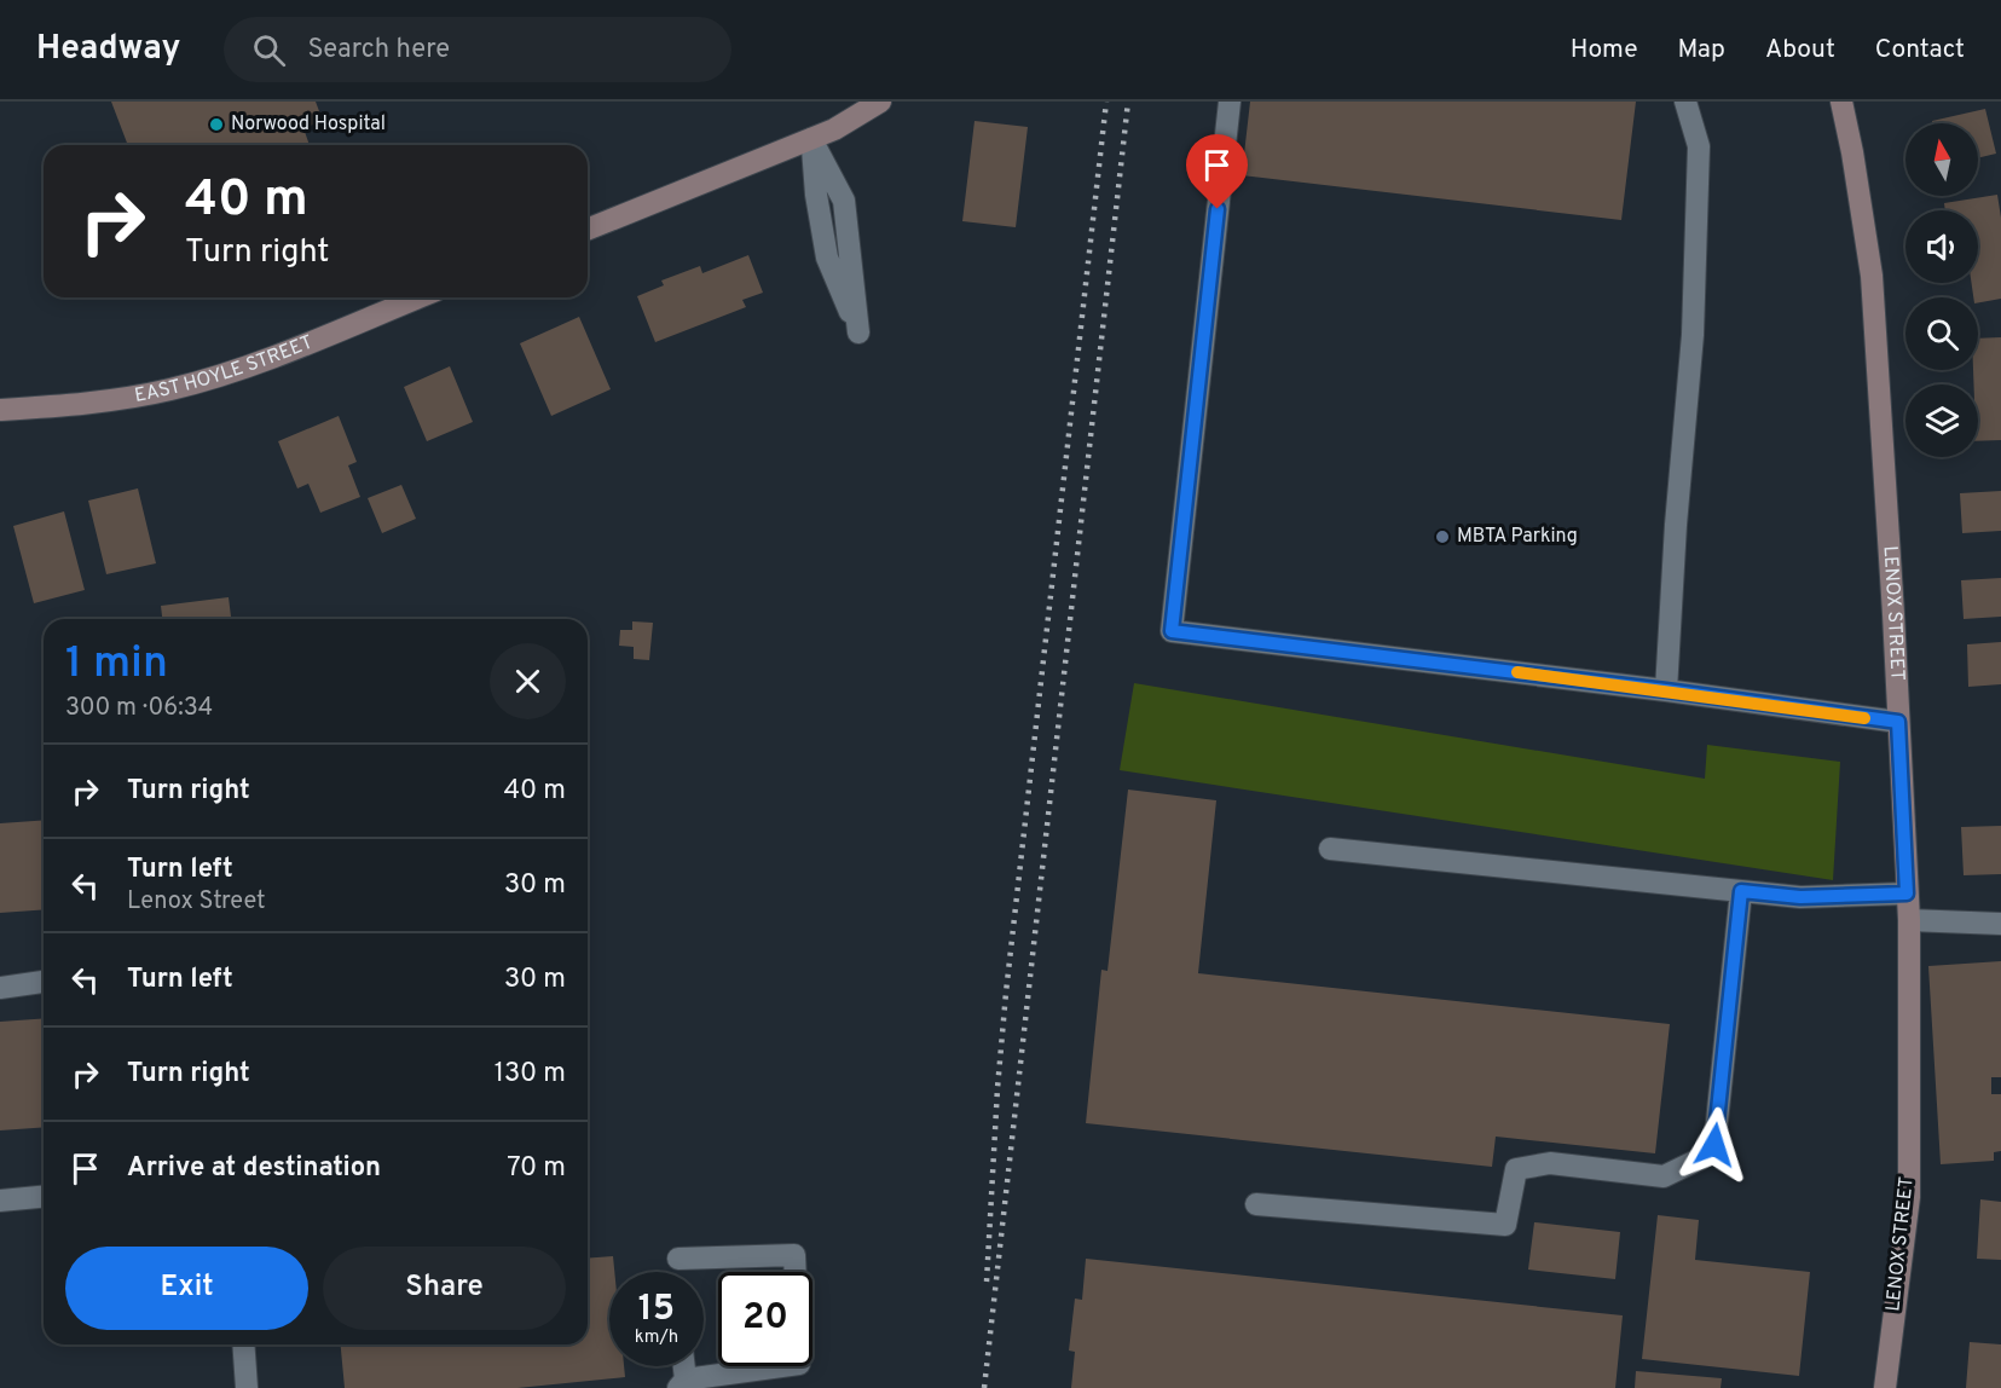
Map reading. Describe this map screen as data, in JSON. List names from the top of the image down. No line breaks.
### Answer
{"streets":{"street":["EAST HOYLE STREET","LENOX STREET"]},"places":["Norwood Hospital","MBTA Parking"],"north":"top","page":{"header":"Headway","search":"Search here","nav":["Home","Map","About","Contact"],"turn":["40 m","Turn right"],"heading":["1 min","300 m · 06:34"],"list":[{"name":"Turn right","value":"40 m"},{"name":"Turn left","note":"Lenox Street","value":"30 m"},{"name":"Turn left","value":"30 m"},{"name":"Turn right","value":"130 m"},{"name":"Arrive at destination","value":"70 m"}],"buttons":["Exit","Share"],"speed":"15 km/h","limit":"20"}}
